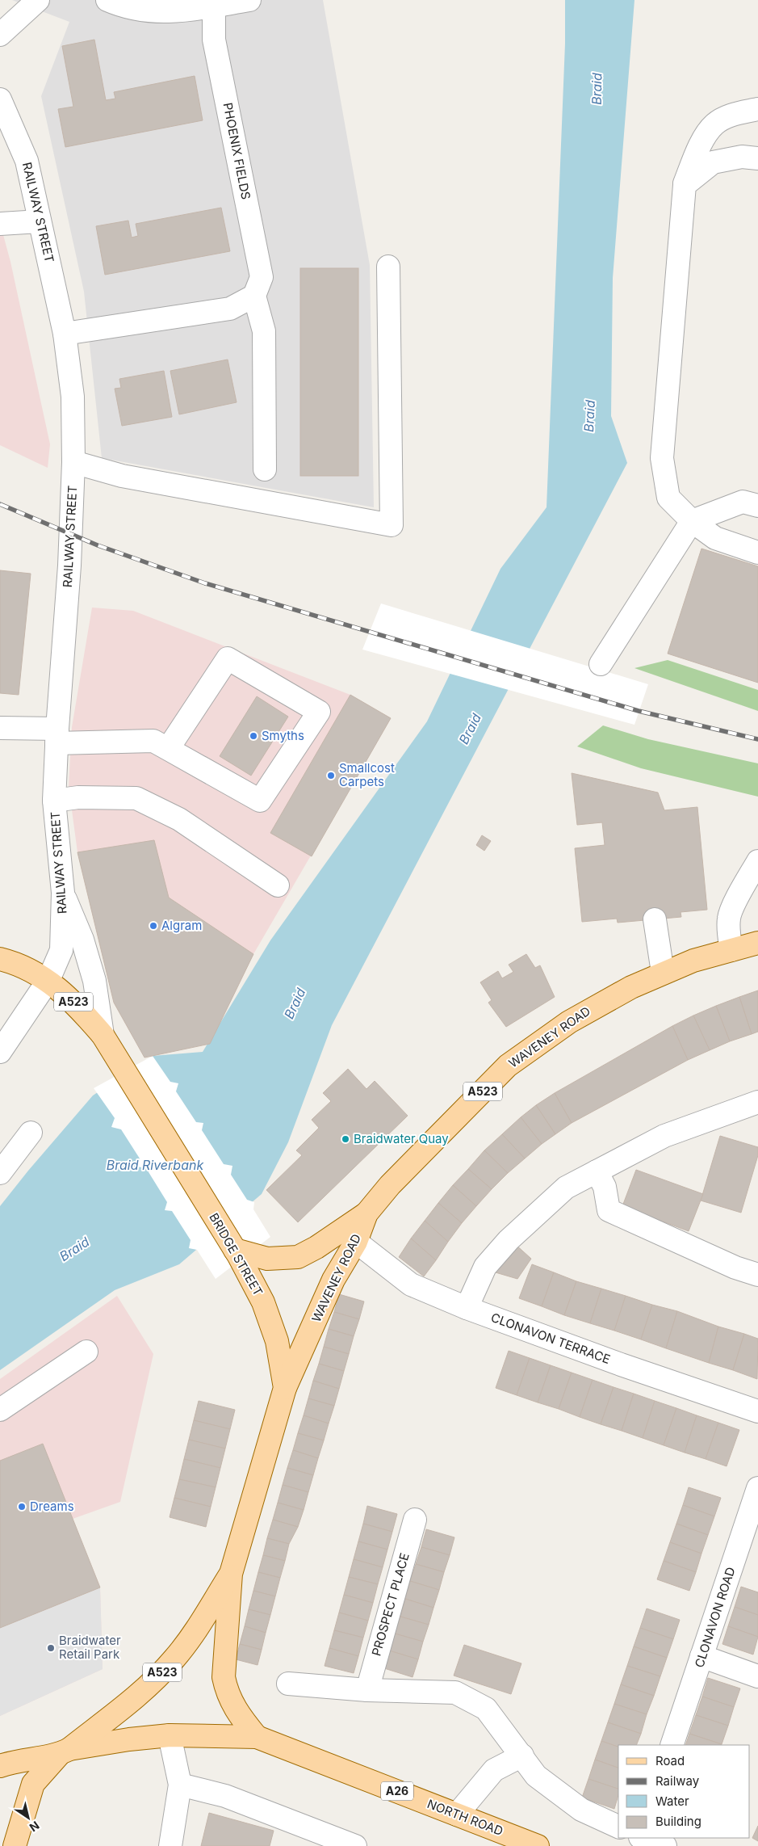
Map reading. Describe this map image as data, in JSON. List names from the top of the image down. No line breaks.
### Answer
{"streets":{"main road":["A523","WAVENEY ROAD","BRIDGE STREET","A26","NORTH ROAD"],"street":["PHOENIX FIELDS","RAILWAY STREET","CLONAVON TERRACE","PROSPECT PLACE","CLONAVON ROAD"]},"crossings":[["RAILWAY STREET","A523"],["A523","BRIDGE STREET"],["WAVENEY ROAD","BRIDGE STREET"],["WAVENEY ROAD","CLONAVON TERRACE"],["BRIDGE STREET","A26"],["BRIDGE STREET","NORTH ROAD"],["A26","NORTH ROAD"]],"water":["Braid","Braid Riverbank"],"places":["Smyths","Smallcost Carpets","Algram","Braidwater Quay","Dreams","Braidwater Retail Park"],"legend":["Road","Railway","Water","Building"],"north":"bottom right"}
